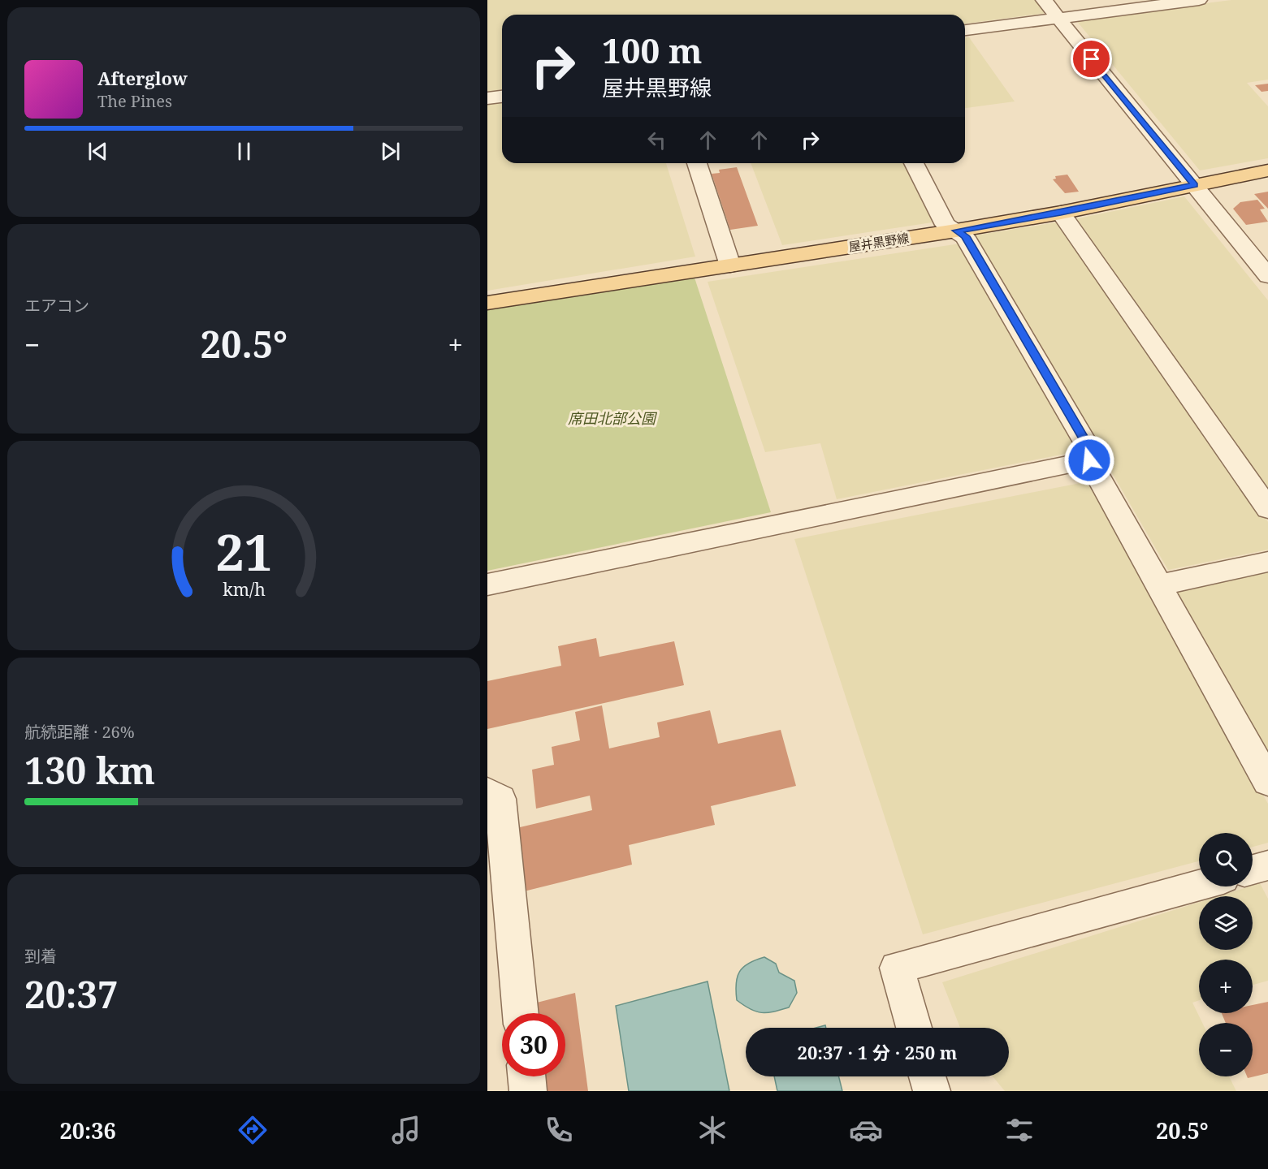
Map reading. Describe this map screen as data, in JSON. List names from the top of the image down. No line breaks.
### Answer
{"streets":{"main road":["屋井黒野線"]},"parks":["席田北部公園"],"page":{"turn":["100 m","屋井黒野線"],"song":["Afterglow","The Pines"],"tile":["エアコン",["航続距離 · 26%","130 km"],["到着","20:37"]],"heat":["−","20.5°","+"],"map_buttons":["+","−"],"limit":"30","trip":"20:37 · 1 分 · 250 m","tabs":["20:36","20.5°"],"gauge":["21","km/h"]}}
